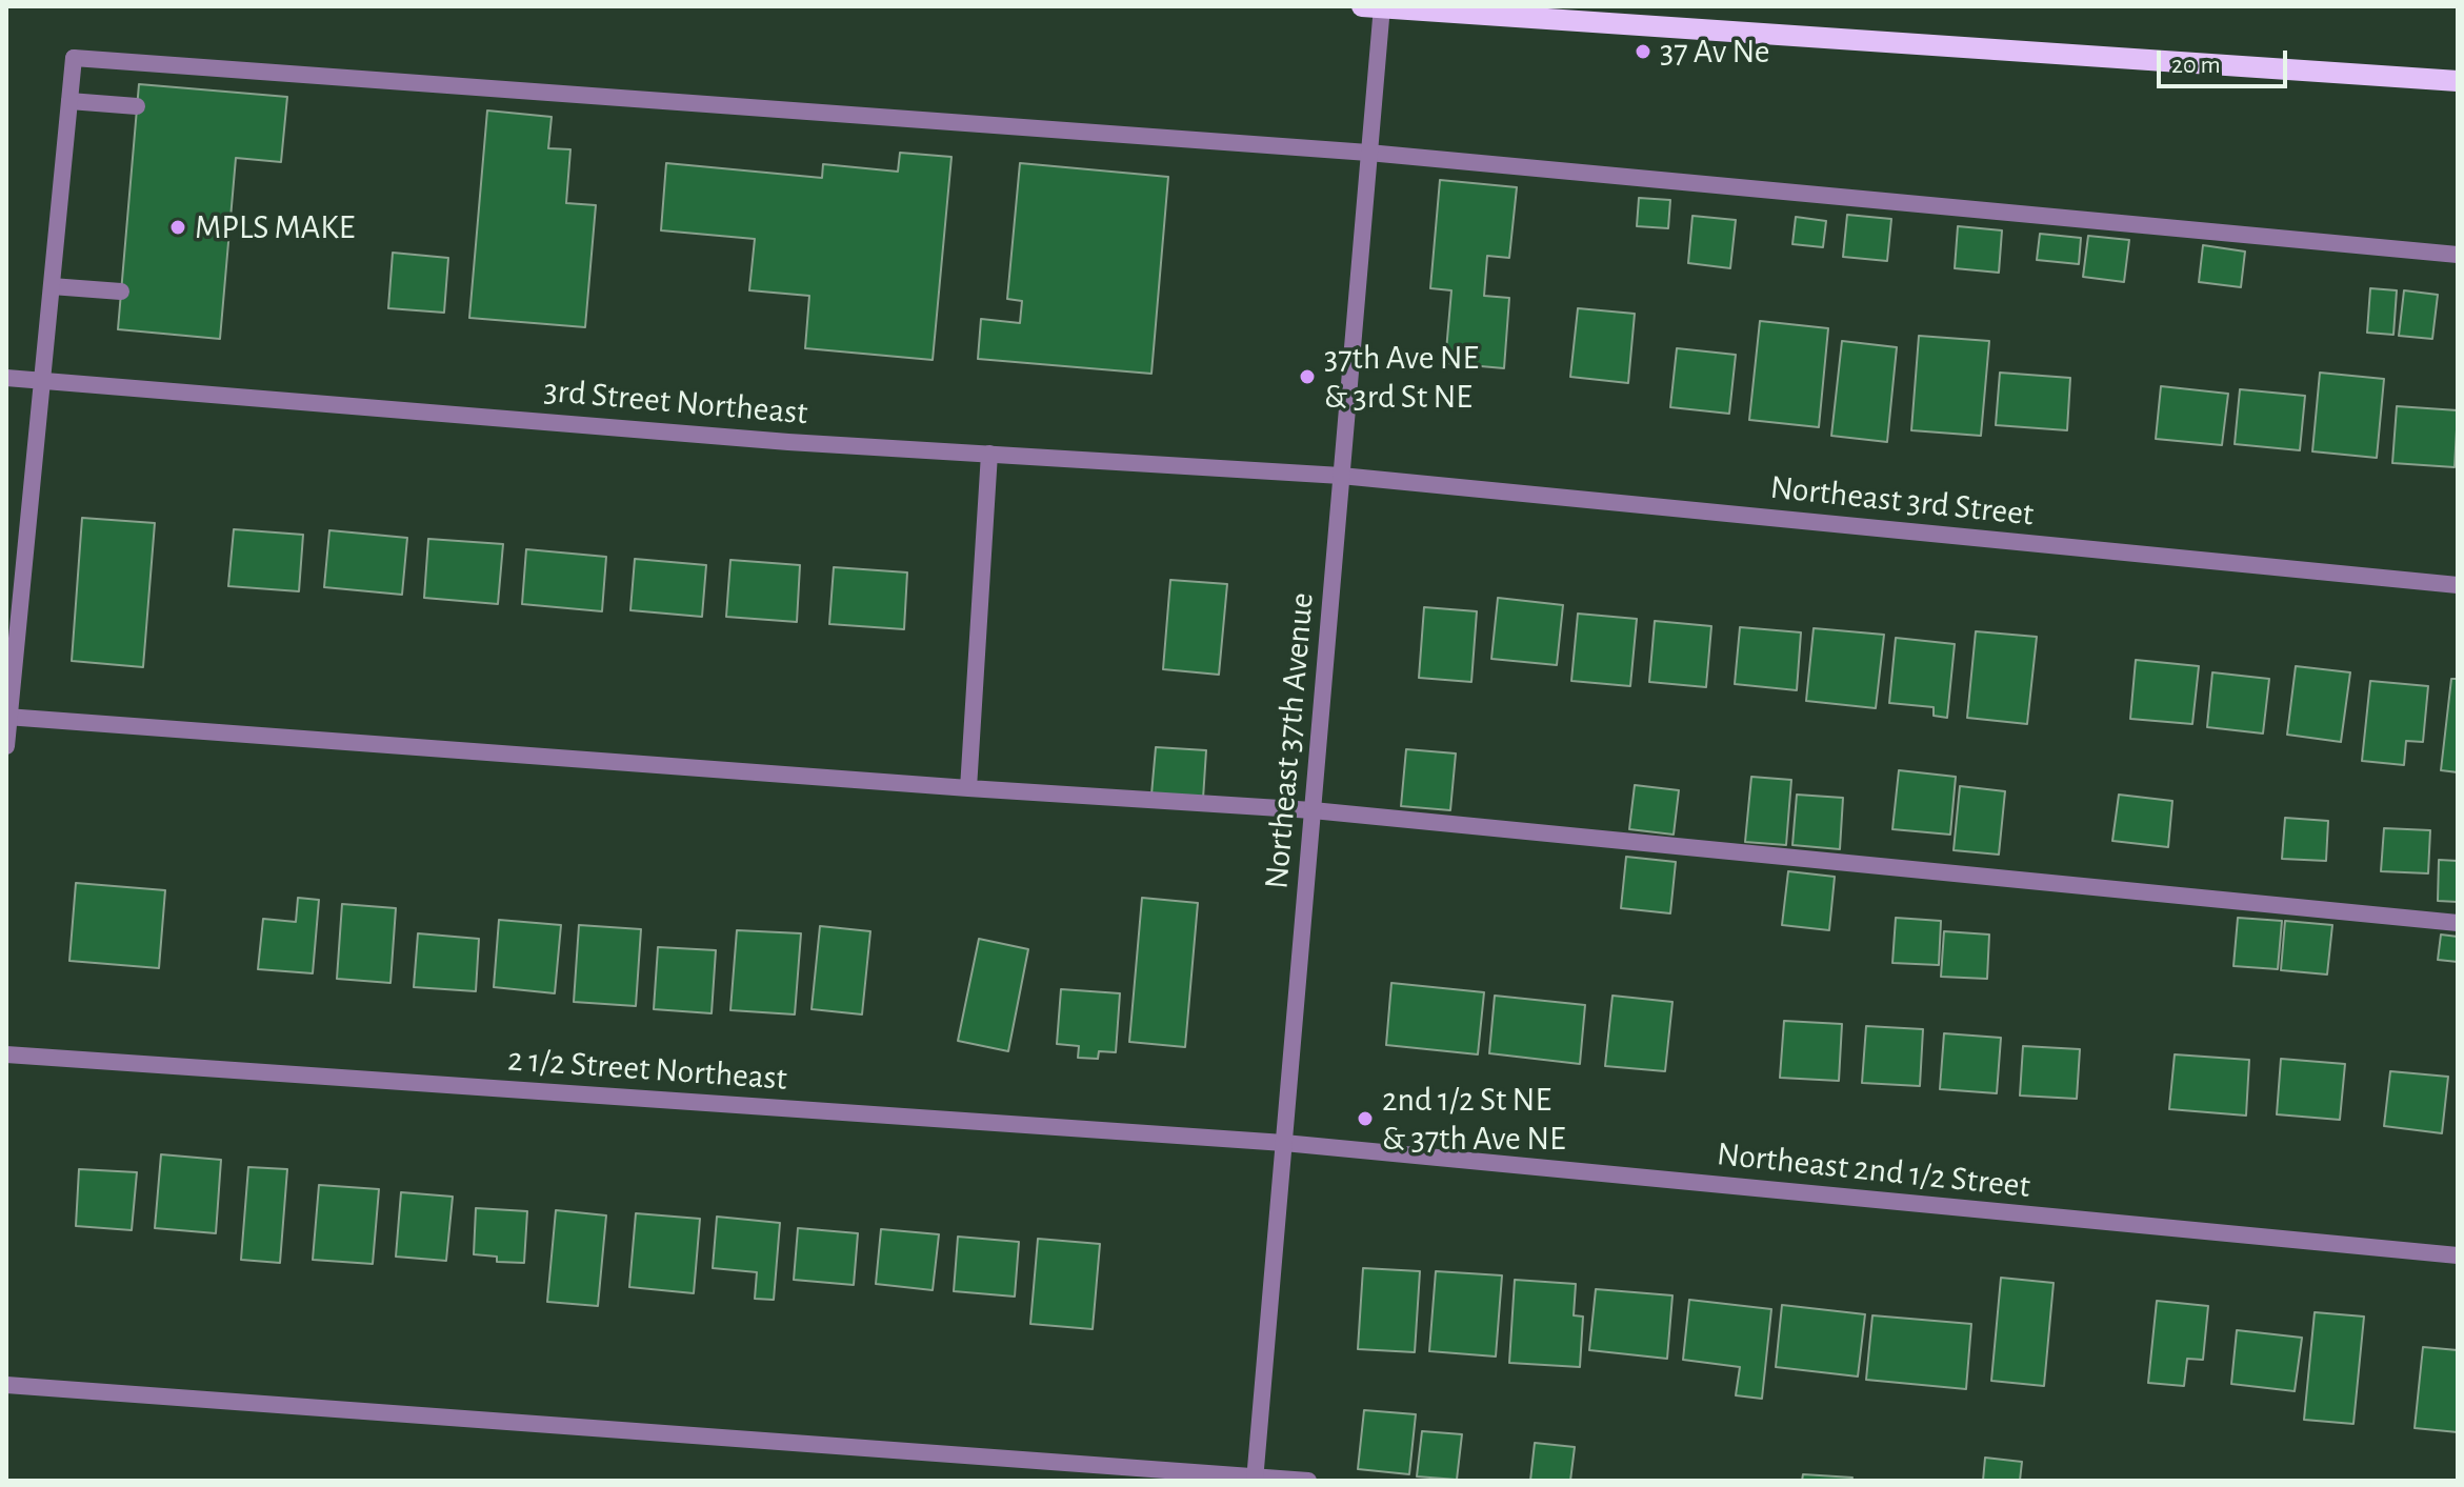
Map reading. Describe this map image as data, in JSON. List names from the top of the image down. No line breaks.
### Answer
{"streets":{"street":["3rd Street Northeast","Northeast 3rd Street","Northeast 37th Avenue","2 1/2 Street Northeast","Northeast 2nd 1/2 Street"]},"crossings":[["3rd Street Northeast","Northeast 3rd Street"],["3rd Street Northeast","Northeast 37th Avenue"],["Northeast 3rd Street","Northeast 37th Avenue"],["Northeast 37th Avenue","2 1/2 Street Northeast"],["Northeast 37th Avenue","Northeast 2nd 1/2 Street"],["2 1/2 Street Northeast","Northeast 2nd 1/2 Street"]],"places":["37 Av Ne","MPLS MAKE","37th Ave NE & 3rd St NE","2nd 1/2 St NE & 37th Ave NE"],"scale_bar":"20 m"}
